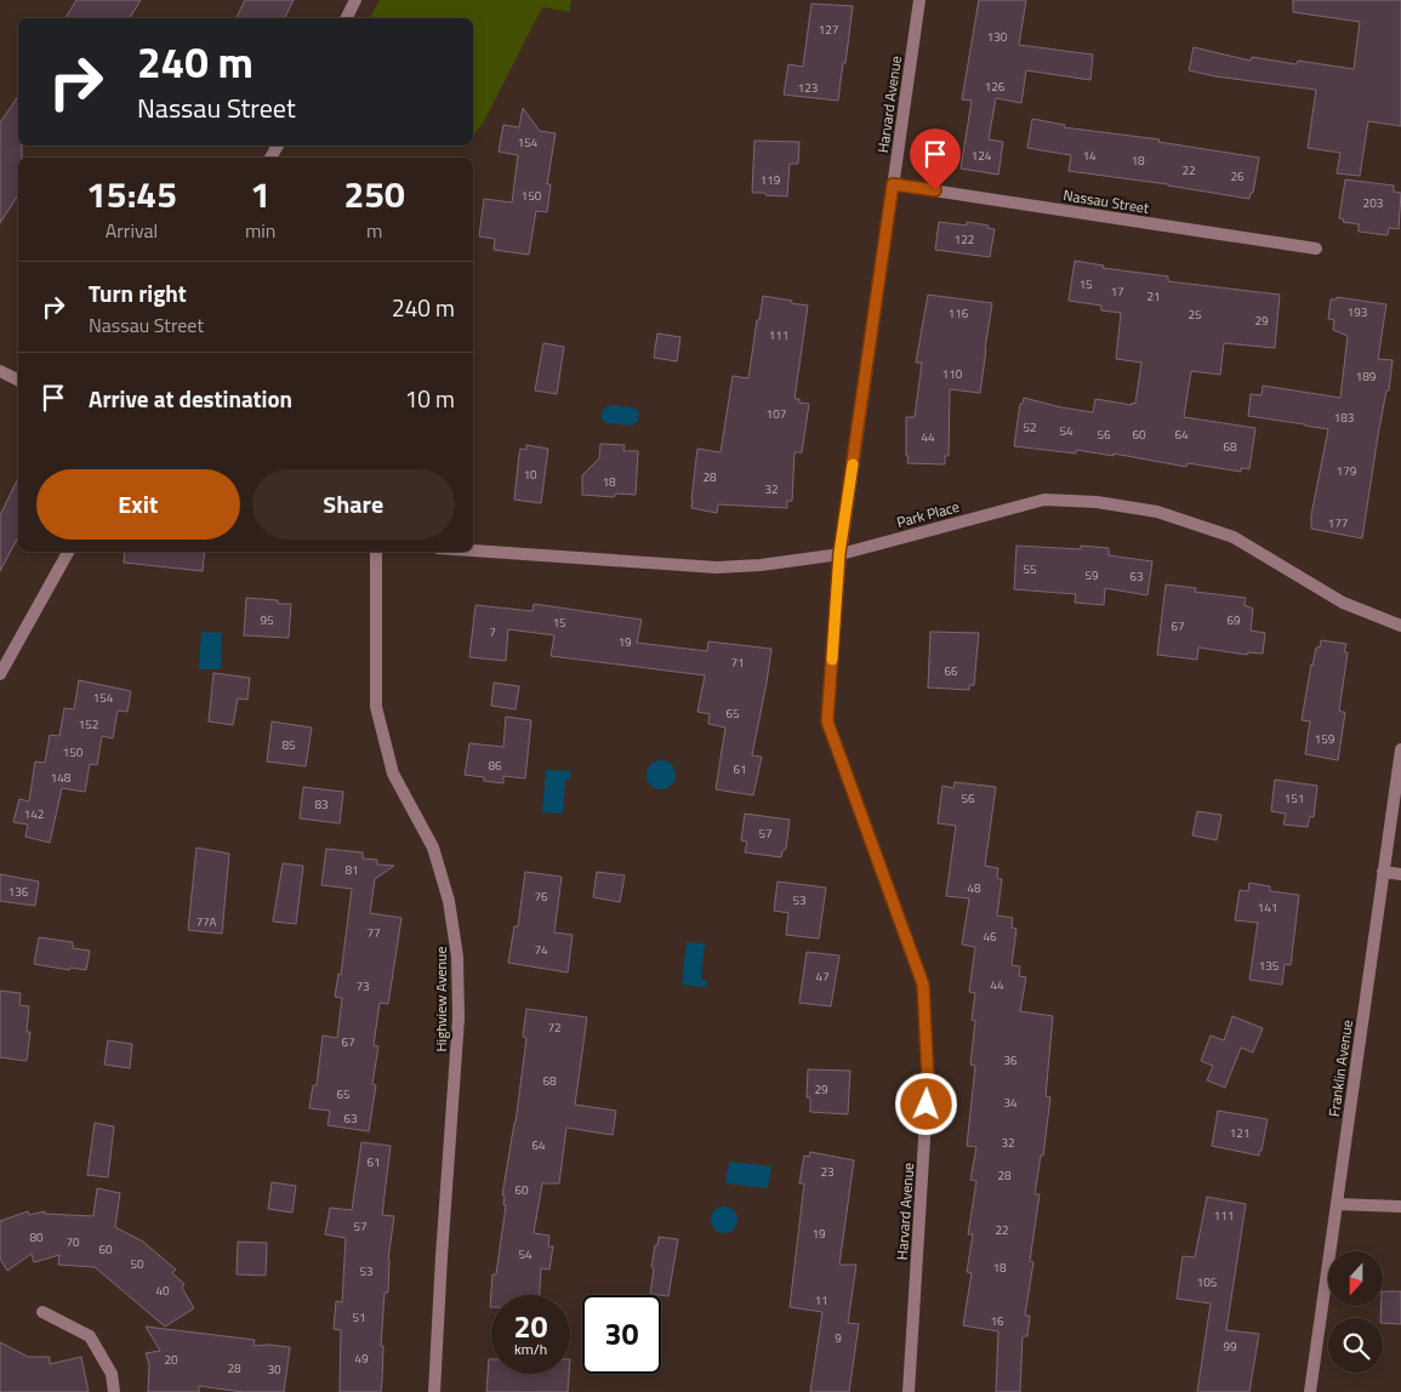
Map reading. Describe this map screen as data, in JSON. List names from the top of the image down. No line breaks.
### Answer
{"streets":{"street":["Harvard Avenue","Nassau Street","Park Place","Highview Avenue","Franklin Avenue"]},"crossings":[["Harvard Avenue","Nassau Street"],["Harvard Avenue","Park Place"]],"house_numbers":["127","130","126","123","154","124","14","18","22","26","119","150","203","122","15","17","21","193","116","25","29","111","110","189","107","183","52","54","56","60","64","44","68","179","10","28","18","32","177","55","59","63","95","69","15","67","7","19","71","66","154","65","152","159","85","150","86","61","148","56","151","83","142","57","81","48","136","76","53","141","77A","77","46","74","135","47","44","73","72","67","36","68","29","65","34","63","121","32","64","61","23","28","60","111","57","22","19","80","70","60","54","50","18","53","105","40","11","51","16","9","99","49","20","28","30"],"north":"bottom","page":{"turn":["240 m","Nassau Street"],"eta":["15:45","Arrival","1","min","250","m"],"list":[{"name":"Turn right","note":"Nassau Street","value":"240 m"},{"name":"Arrive at destination","value":"10 m"}],"buttons":["Exit","Share"],"speed":"20 km/h","limit":"30"}}
